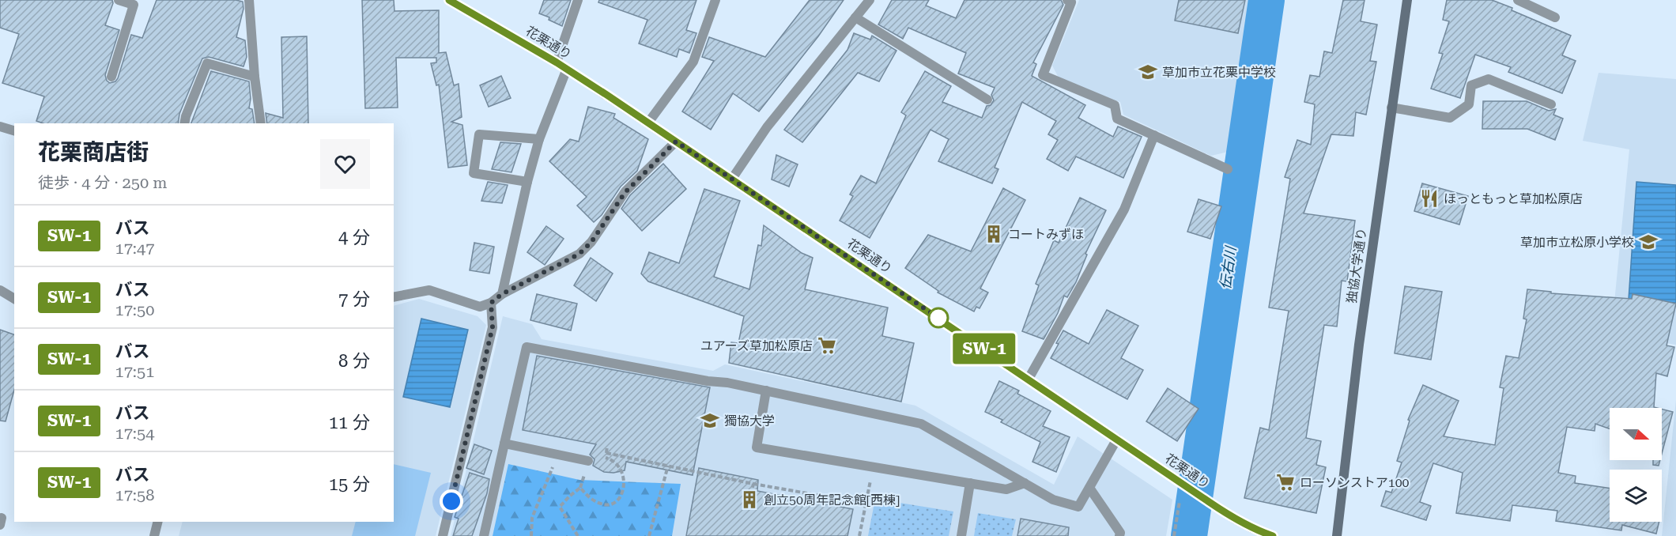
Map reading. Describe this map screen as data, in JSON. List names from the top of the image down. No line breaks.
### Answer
{"streets":{"street":["花栗通り","独協大学通り"]},"water":["伝右川"],"places":{"school or university":["草加市立花栗中学校","草加市立松原小学校","獨協大学"],"restaurant":["ほっともっと草加松原店"],"building":["コートみずほ","創立50周年記念館[西棟]"],"supermarket":["ユアーズ草加松原店","ローソンストア100"]},"lines":["bus line SW-1"],"north":"right","page":{"on_map":"SW-1","heading":["花栗商店街","徒歩 · 4 分 · 250 m"],"list":[{"mark":"SW-1","name":"バス","note":"17:47","value":"4 分"},{"mark":"SW-1","name":"バス","note":"17:50","value":"7 分"},{"mark":"SW-1","name":"バス","note":"17:51","value":"8 分"},{"mark":"SW-1","name":"バス","note":"17:54","value":"11 分"},{"mark":"SW-1","name":"バス","note":"17:58","value":"15 分"}]}}
